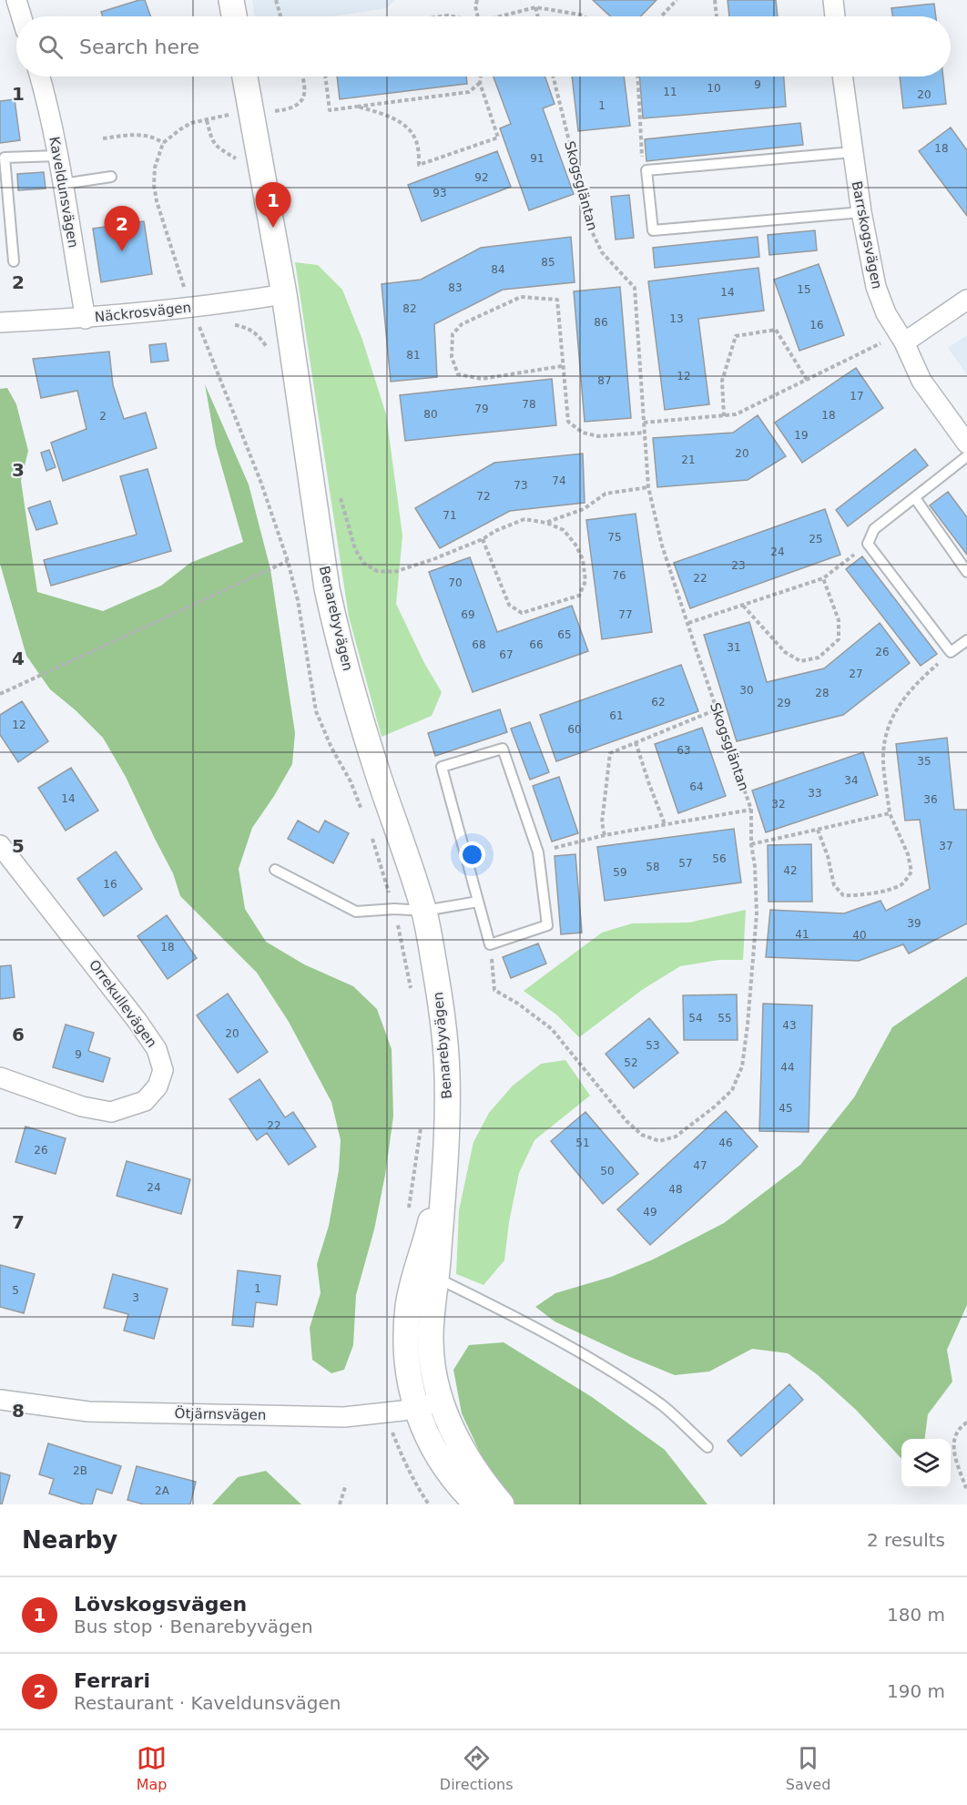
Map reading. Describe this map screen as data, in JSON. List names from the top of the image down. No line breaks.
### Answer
{"streets":{"street":["Kaveldunsvägen","Barrskogsvägen","Näckrosvägen","Benarebyvägen","Orrekullevägen","Ötjärnsvägen"],"path":["Skogsgläntan"]},"crossings":[["Kaveldunsvägen","Näckrosvägen"],["Näckrosvägen","Benarebyvägen"],["Benarebyvägen","Ötjärnsvägen"]],"house_numbers":["9","10","11","20","1","18","91","92","93","85","84","83","15","14","82","13","86","16","81","12","87","17","78","79","80","18","2","19","20","21","74","73","72","71","75","25","24","23","76","22","70","69","77","65","68","66","31","26","67","27","30","28","62","29","61","12","60","63","35","34","64","33","14","36","32","37","56","57","58","42","59","16","39","41","40","18","54","55","43","20","53","9","52","44","45","22","51","46","26","47","50","24","48","49","1","5","3","2B","2A"],"page":{"search":"Search here","pins":["1","2"],"heading":["Nearby","2 results"],"list":[{"mark":"1","name":"Lövskogsvägen","note":"Bus stop · Benarebyvägen","value":"180 m"},{"mark":"2","name":"Ferrari","note":"Restaurant · Kaveldunsvägen","value":"190 m"}],"nav":["Map","Directions","Saved"]},"grid":{"rows":["1","2","3","4","5","6","7","8"]}}
